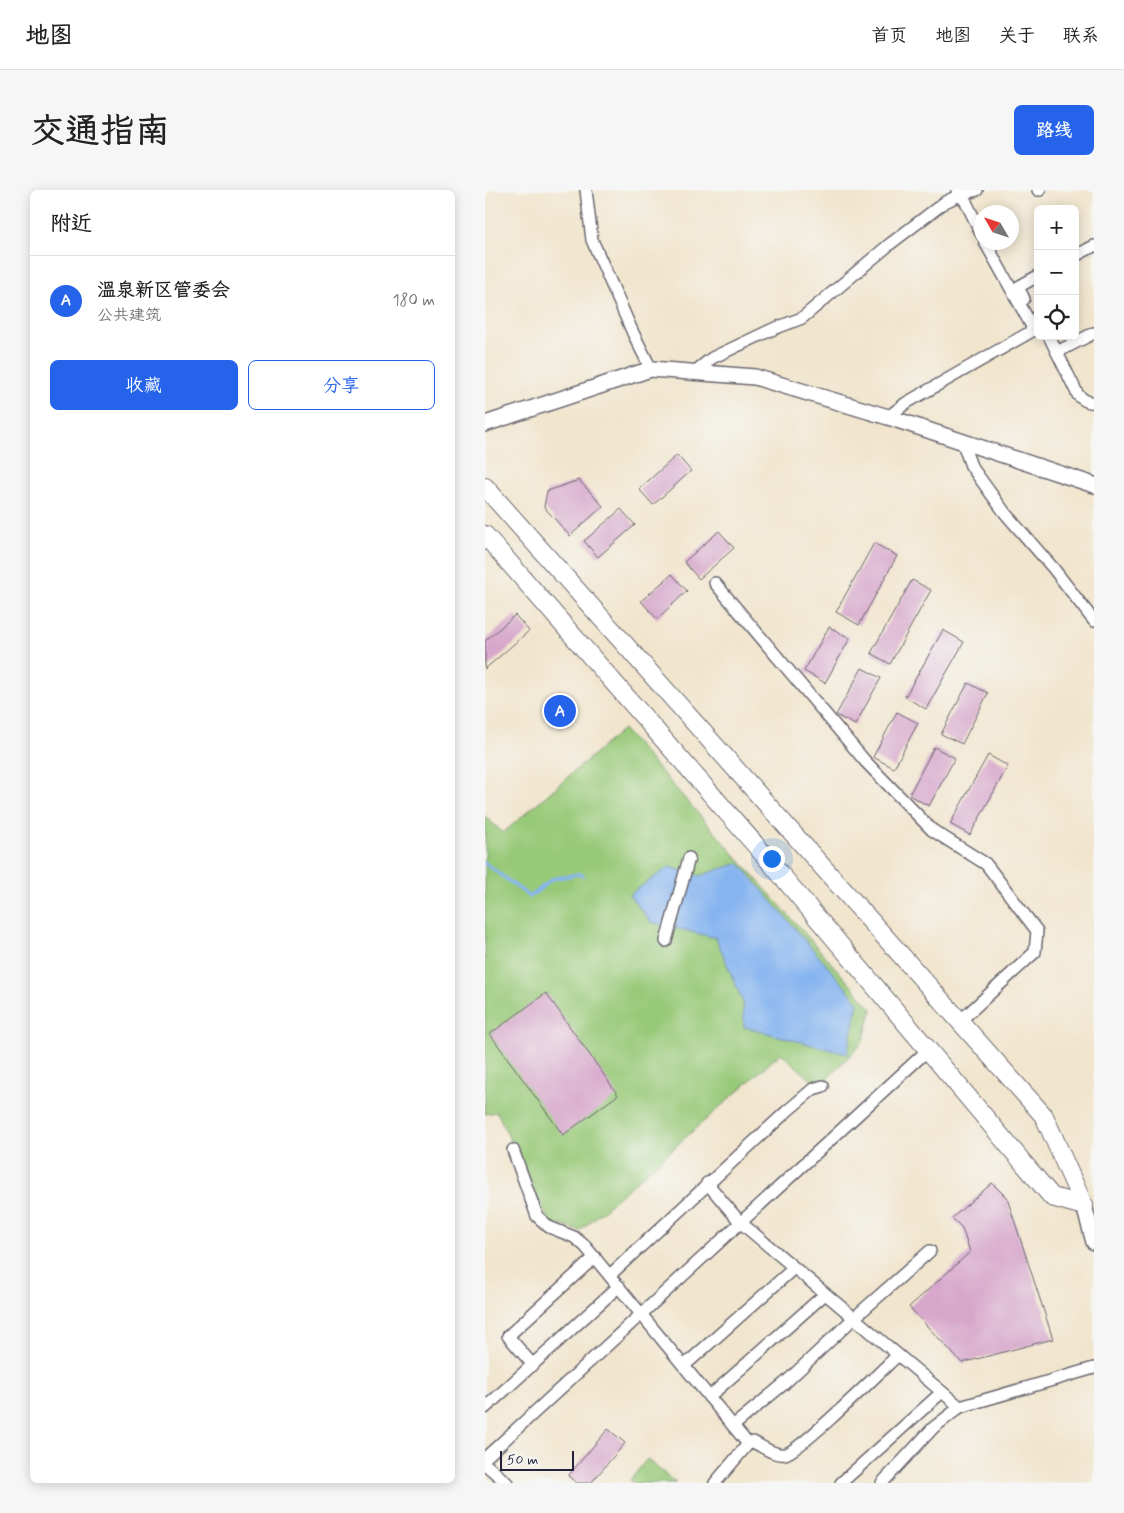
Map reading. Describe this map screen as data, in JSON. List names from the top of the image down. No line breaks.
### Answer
{"scale_bar":"50 m","north":"top left","page":{"header":"地图","nav":["首页","地图","关于","联系"],"buttons":["路线",["收藏","分享"]],"title":"交通指南","heading":"附近","map_buttons":["+","−"],"list":[{"mark":"A","name":"温泉新区管委会","note":"公共建筑","value":"180 m"}],"pins":"A","scale":"50 m"}}
